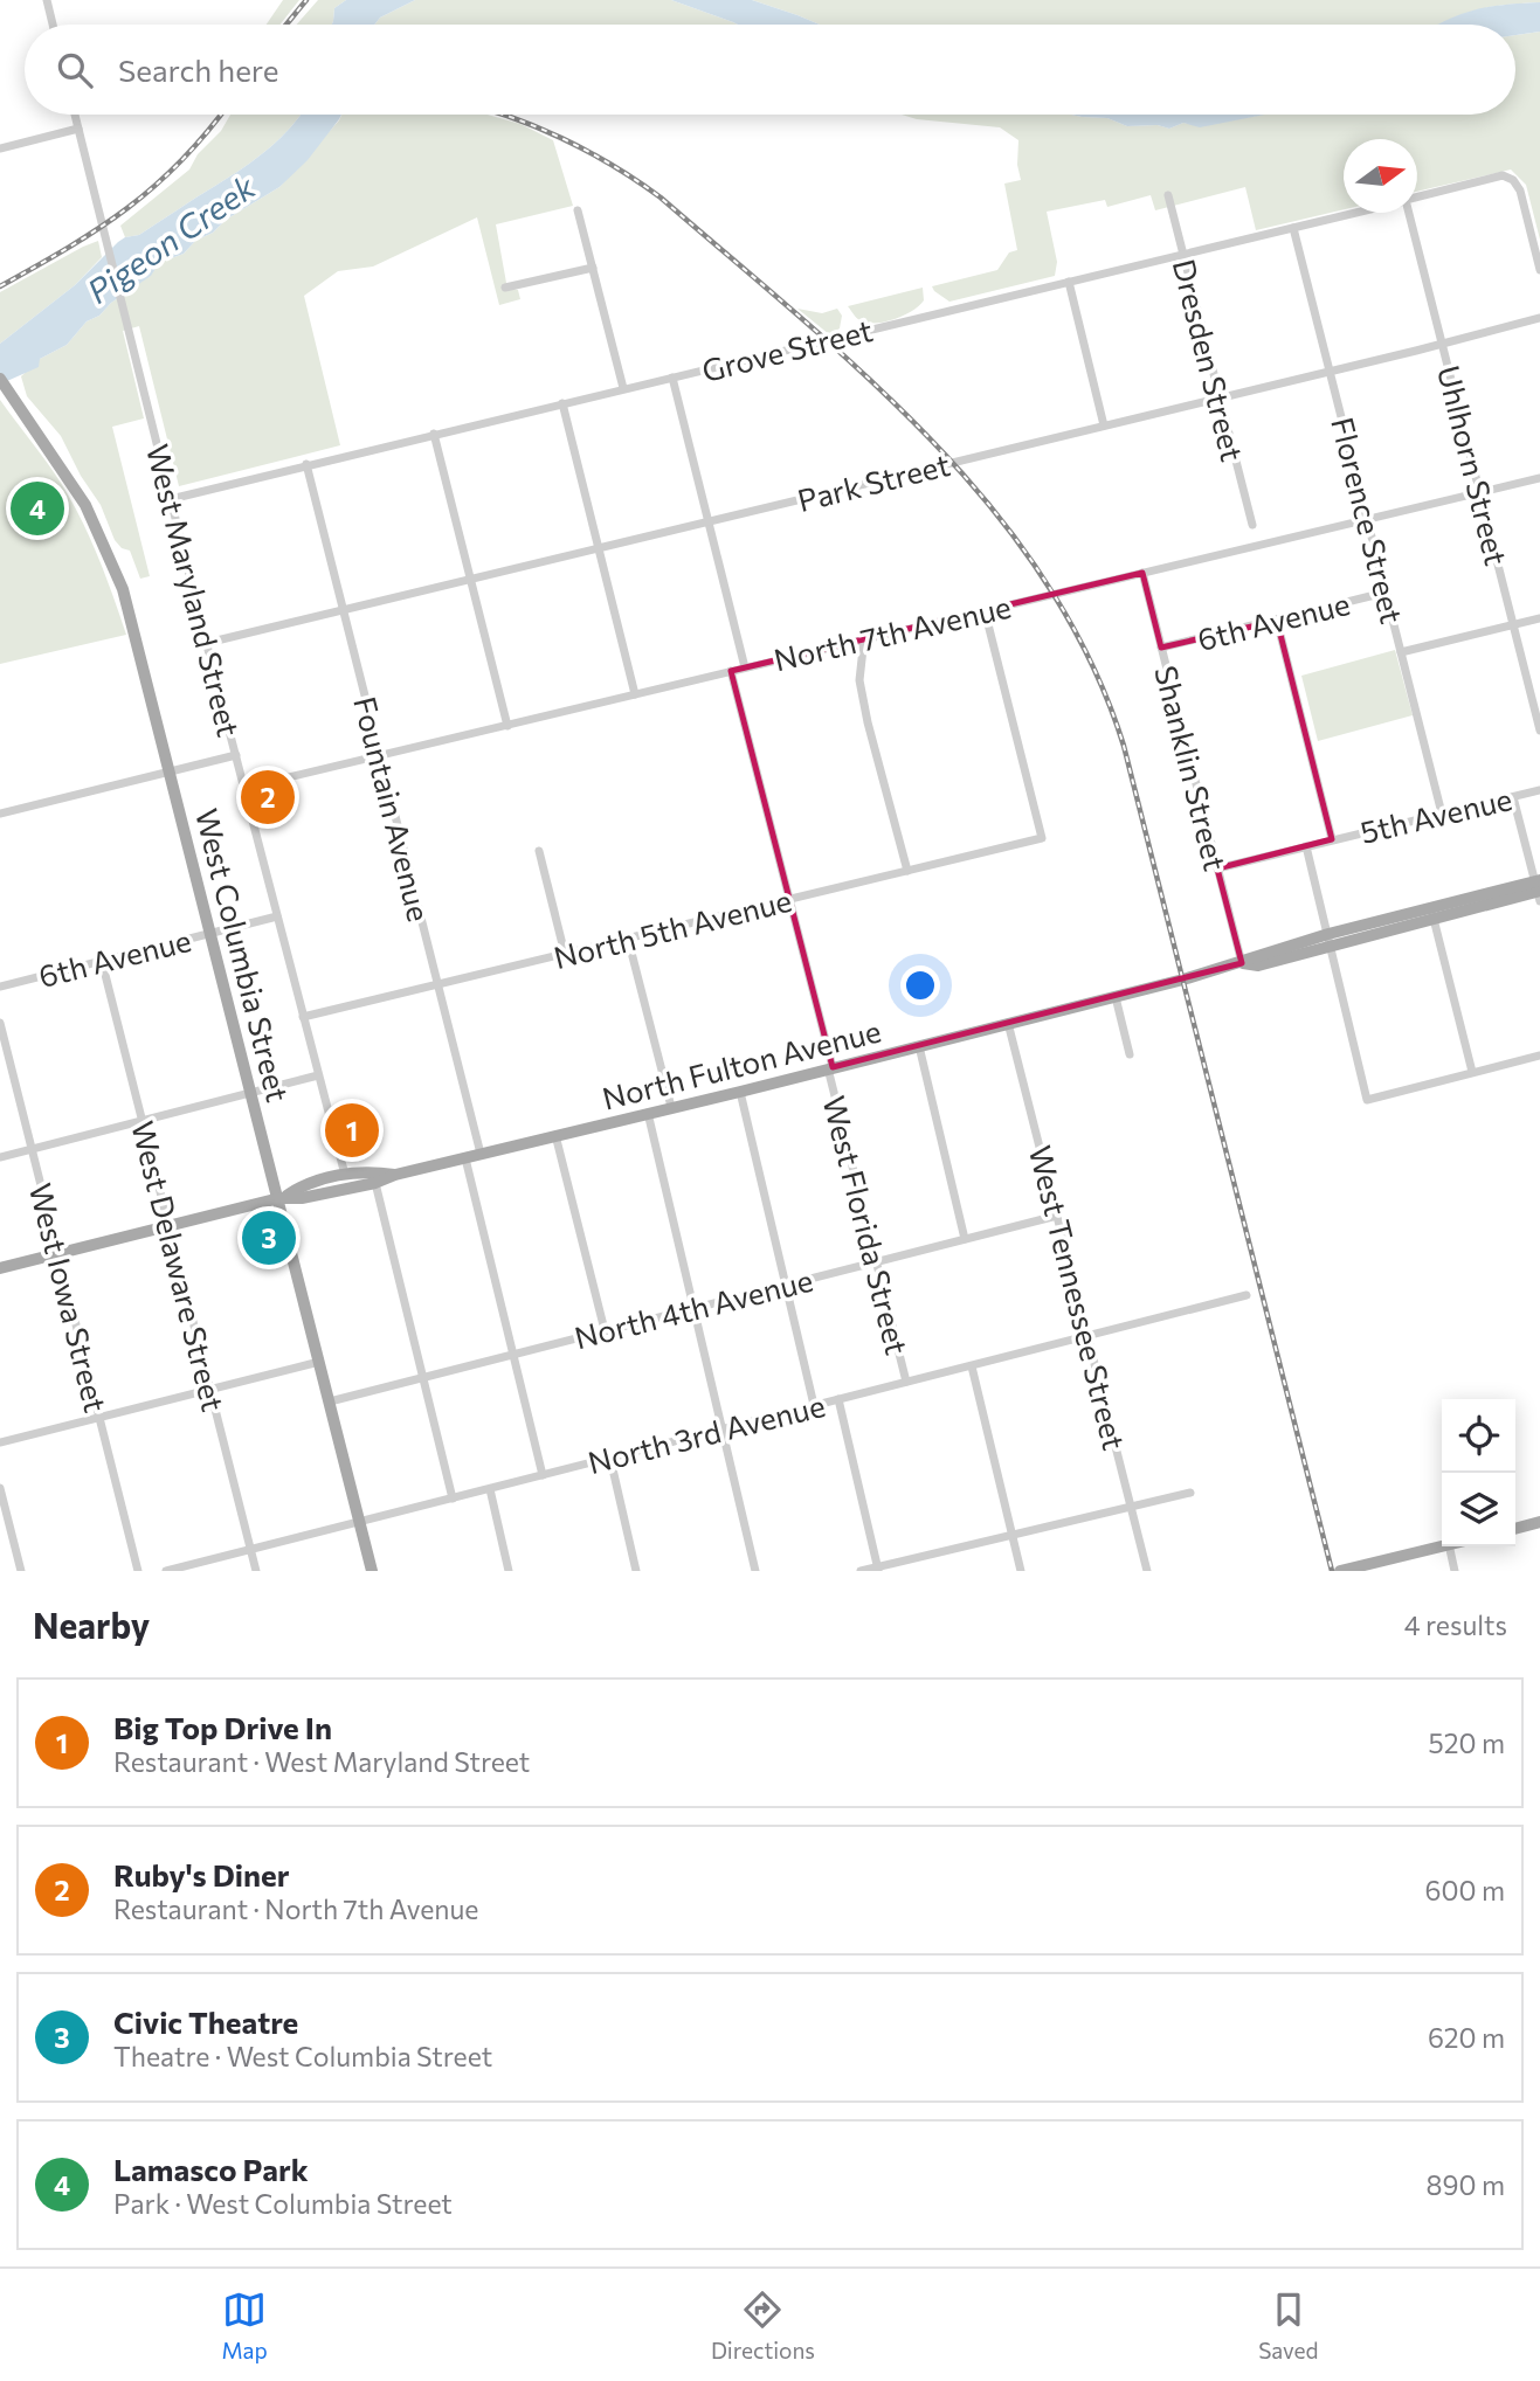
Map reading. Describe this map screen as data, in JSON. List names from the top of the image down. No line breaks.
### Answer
{"streets":{"main road":["West Columbia Street","North Fulton Avenue"],"street":["Grove Street","Dresden Street","Uhlhorn Street","Park Street","Florence Street","West Maryland Street","6th Avenue","North 7th Avenue","Shanklin Street","Fountain Avenue","5th Avenue","North 5th Avenue","West Florida Street","West Delaware Street","West Iowa Street","West Tennessee Street","North 4th Avenue","North 3rd Avenue"]},"crossings":[["Grove Street","Dresden Street"],["Grove Street","Florence Street"],["Grove Street","West Maryland Street"],["Grove Street","Fountain Avenue"],["Dresden Street","Park Street"],["Uhlhorn Street","Park Street"],["Uhlhorn Street","North 7th Avenue"],["Park Street","Florence Street"],["Park Street","West Maryland Street"],["Park Street","Fountain Avenue"],["Florence Street","6th Avenue"],["Florence Street","North 7th Avenue"],["Florence Street","5th Avenue"],["West Maryland Street","6th Avenue"],["West Maryland Street","North 7th Avenue"],["West Maryland Street","North 5th Avenue"],["West Maryland Street","North Fulton Avenue"],["6th Avenue","Shanklin Street"],["6th Avenue","West Columbia Street"],["6th Avenue","West Delaware Street"],["North 7th Avenue","Shanklin Street"],["North 7th Avenue","Fountain Avenue"],["North 7th Avenue","North 5th Avenue"],["North 7th Avenue","West Florida Street"],["Shanklin Street","North Fulton Avenue"],["Fountain Avenue","North 5th Avenue"],["Fountain Avenue","North Fulton Avenue"],["North 5th Avenue","West Florida Street"],["West Columbia Street","North Fulton Avenue"],["West Columbia Street","North 4th Avenue"],["West Columbia Street","North 3rd Avenue"],["North Fulton Avenue","West Florida Street"],["North Fulton Avenue","West Delaware Street"],["North Fulton Avenue","West Iowa Street"],["North Fulton Avenue","West Tennessee Street"],["West Florida Street","North 4th Avenue"],["West Florida Street","North 3rd Avenue"],["West Delaware Street","North 3rd Avenue"],["West Tennessee Street","North 4th Avenue"],["West Tennessee Street","North 3rd Avenue"]],"water":["Pigeon Creek"],"north":"right","page":{"search":"Search here","pins":["4","2","1","3"],"heading":["Nearby","4 results"],"list":[{"mark":"1","name":"Big Top Drive In","note":"Restaurant · West Maryland Street","value":"520 m"},{"mark":"2","name":"Ruby's Diner","note":"Restaurant · North 7th Avenue","value":"600 m"},{"mark":"3","name":"Civic Theatre","note":"Theatre · West Columbia Street","value":"620 m"},{"mark":"4","name":"Lamasco Park","note":"Park · West Columbia Street","value":"890 m"}],"nav":["Map","Directions","Saved"]}}
